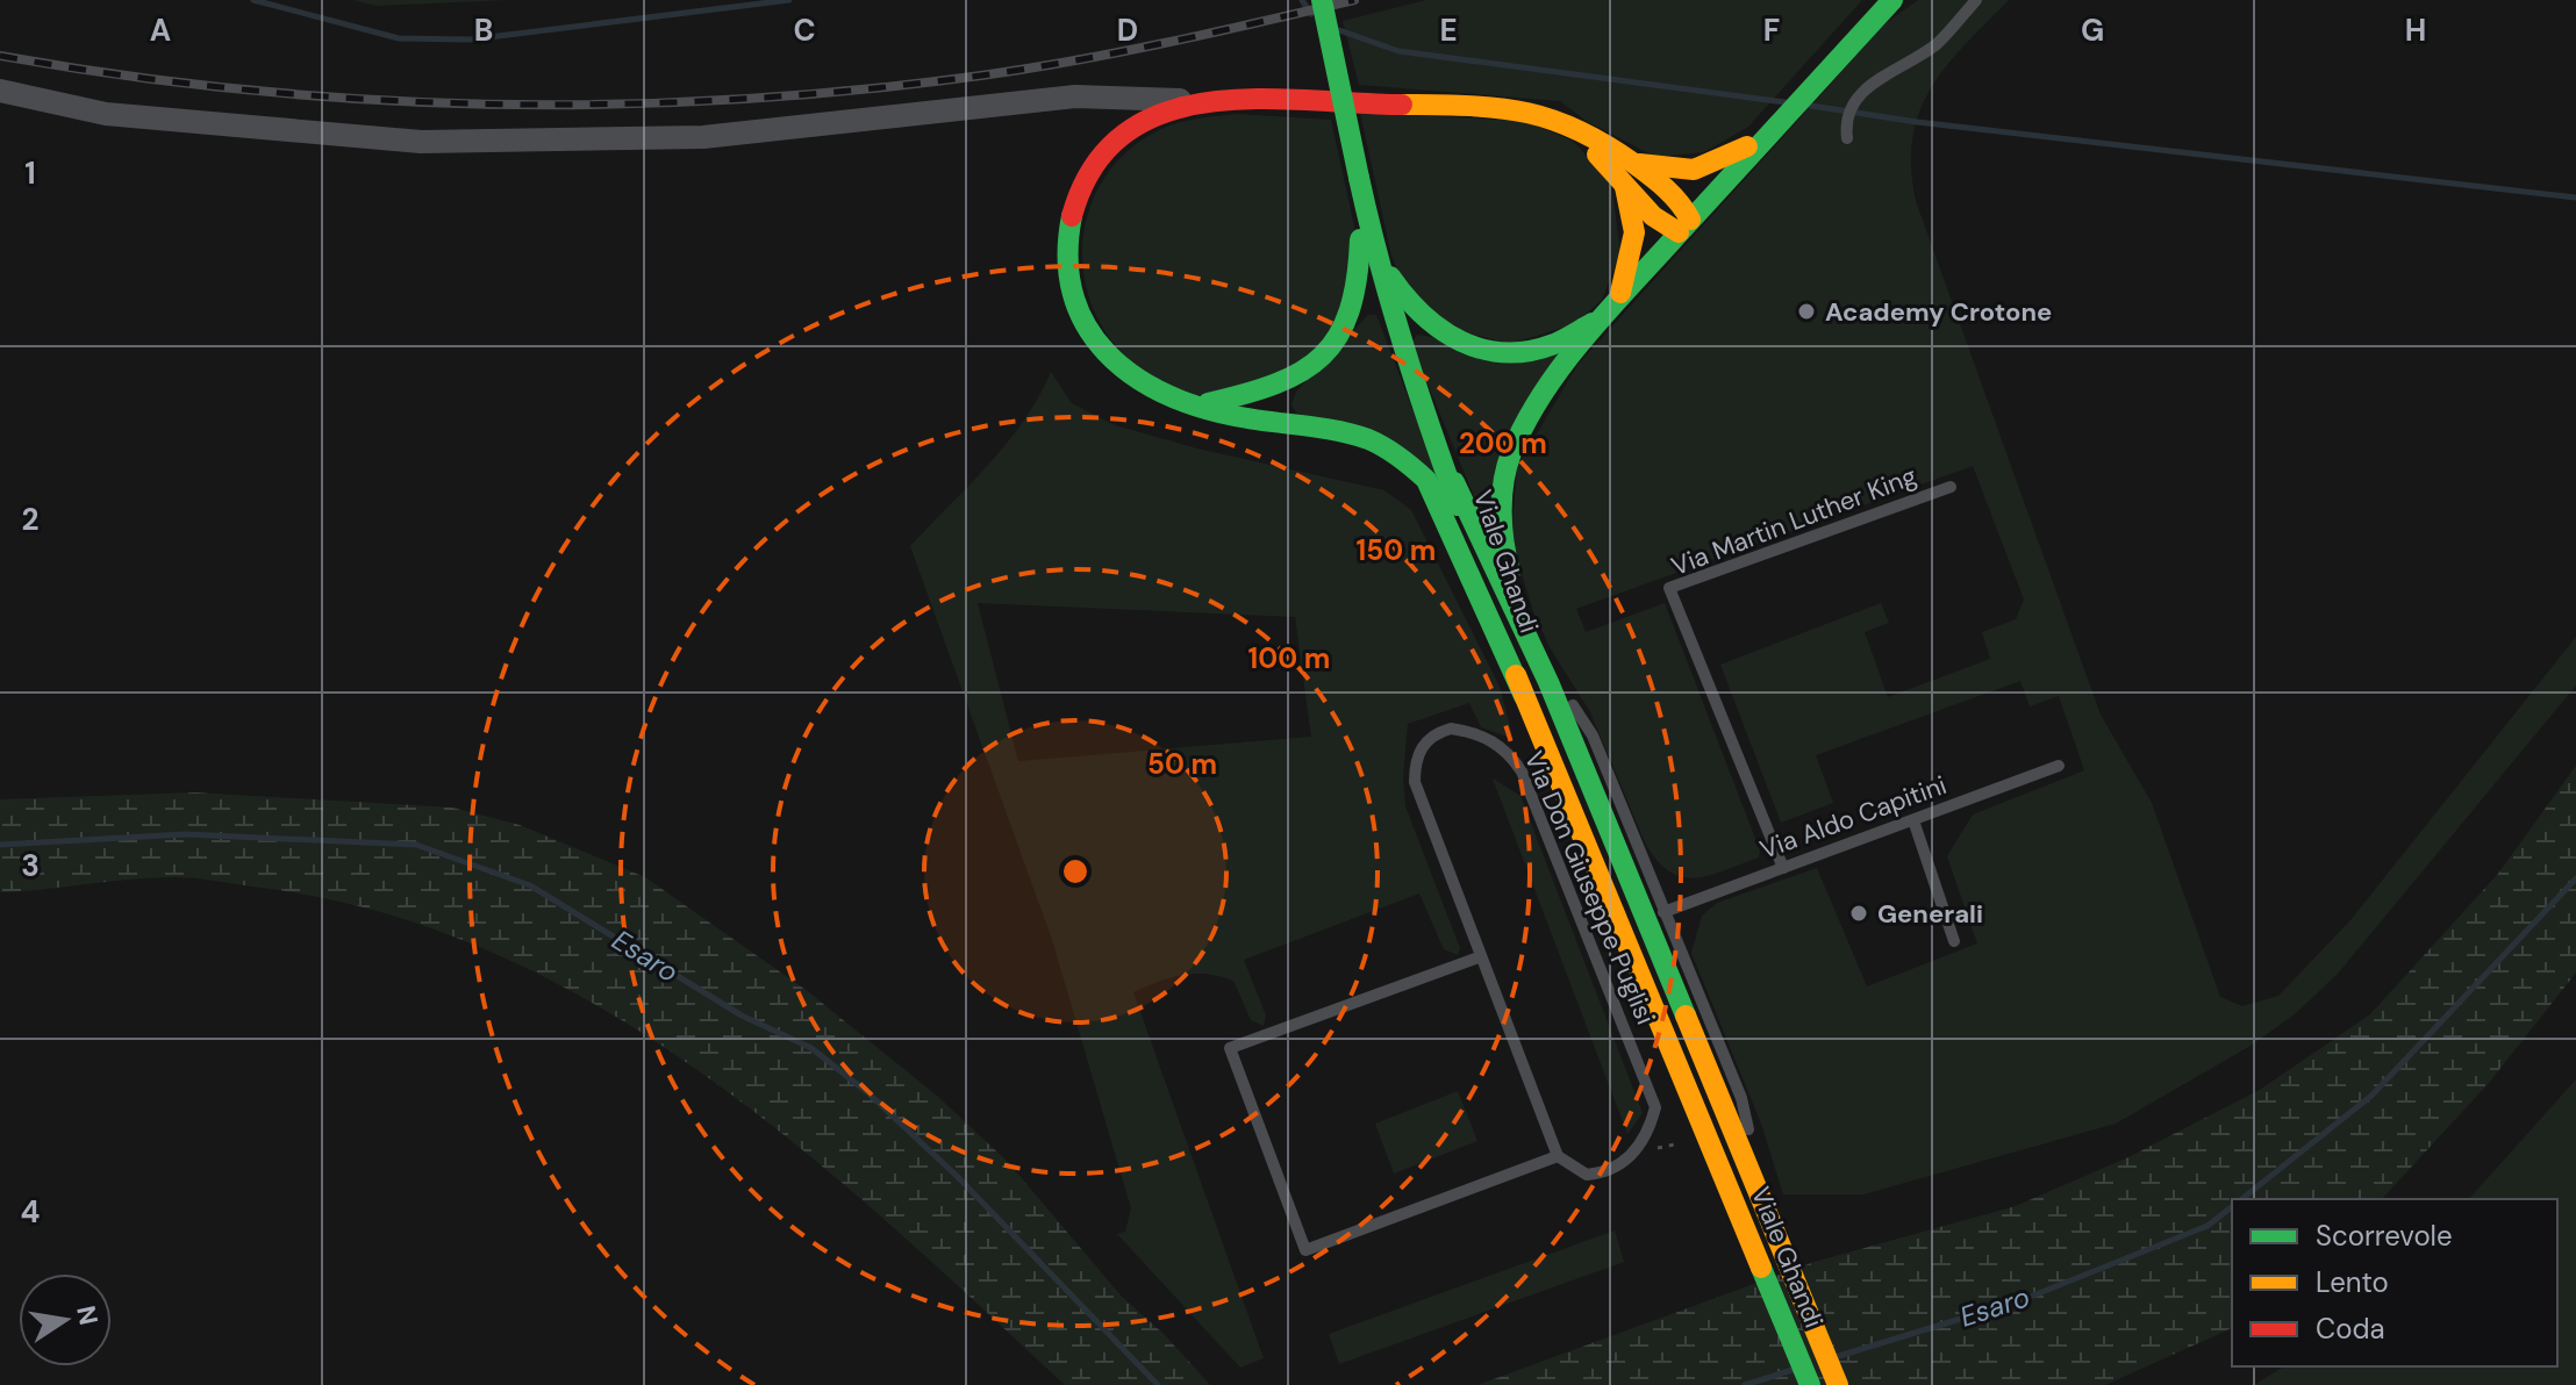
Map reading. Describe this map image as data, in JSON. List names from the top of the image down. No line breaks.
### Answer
{"streets":{"street":["Viale Ghandi"],"lane":["Via Martin Luther King","Via Aldo Capitini","Via Don Giuseppe Puglisi"]},"crossings":[["Via Martin Luther King","Via Aldo Capitini"]],"water":["Esaro"],"places":["Academy Crotone","Generali"],"legend":["Scorrevole","Lento","Coda"],"north":"right","grid":{"columns":["A","B","C","D","E","F","G","H"],"rows":["1","2","3","4"]},"rings":["200 m","150 m","100 m","50 m"]}
